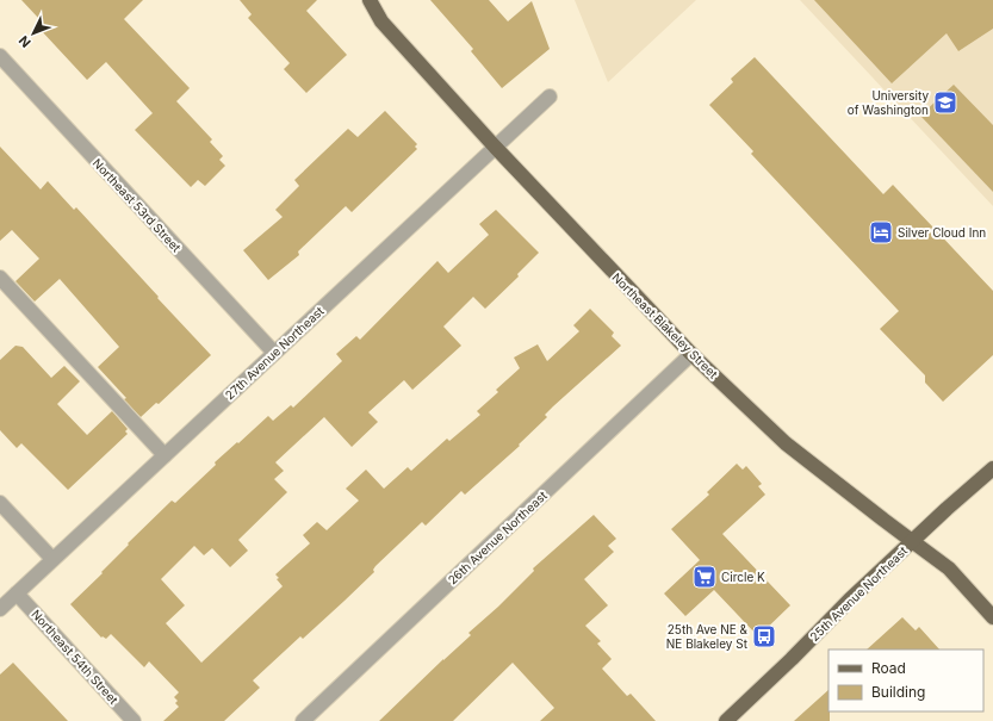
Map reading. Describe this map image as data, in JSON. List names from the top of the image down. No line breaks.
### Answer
{"streets":{"main road":["Northeast Blakeley Street","25th Avenue Northeast"],"street":["Northeast 53rd Street","27th Avenue Northeast","26th Avenue Northeast","Northeast 54th Street"]},"crossings":[["Northeast 53rd Street","27th Avenue Northeast"],["Northeast Blakeley Street","27th Avenue Northeast"],["Northeast Blakeley Street","26th Avenue Northeast"],["Northeast Blakeley Street","25th Avenue Northeast"],["27th Avenue Northeast","Northeast 54th Street"]],"places":{"school or university":["University of Washington"],"hotel":["Silver Cloud Inn"],"supermarket":["Circle K"],"bus stop":["25th Ave NE & NE Blakeley St"]},"legend":["Road","Building"],"north":"bottom left"}
